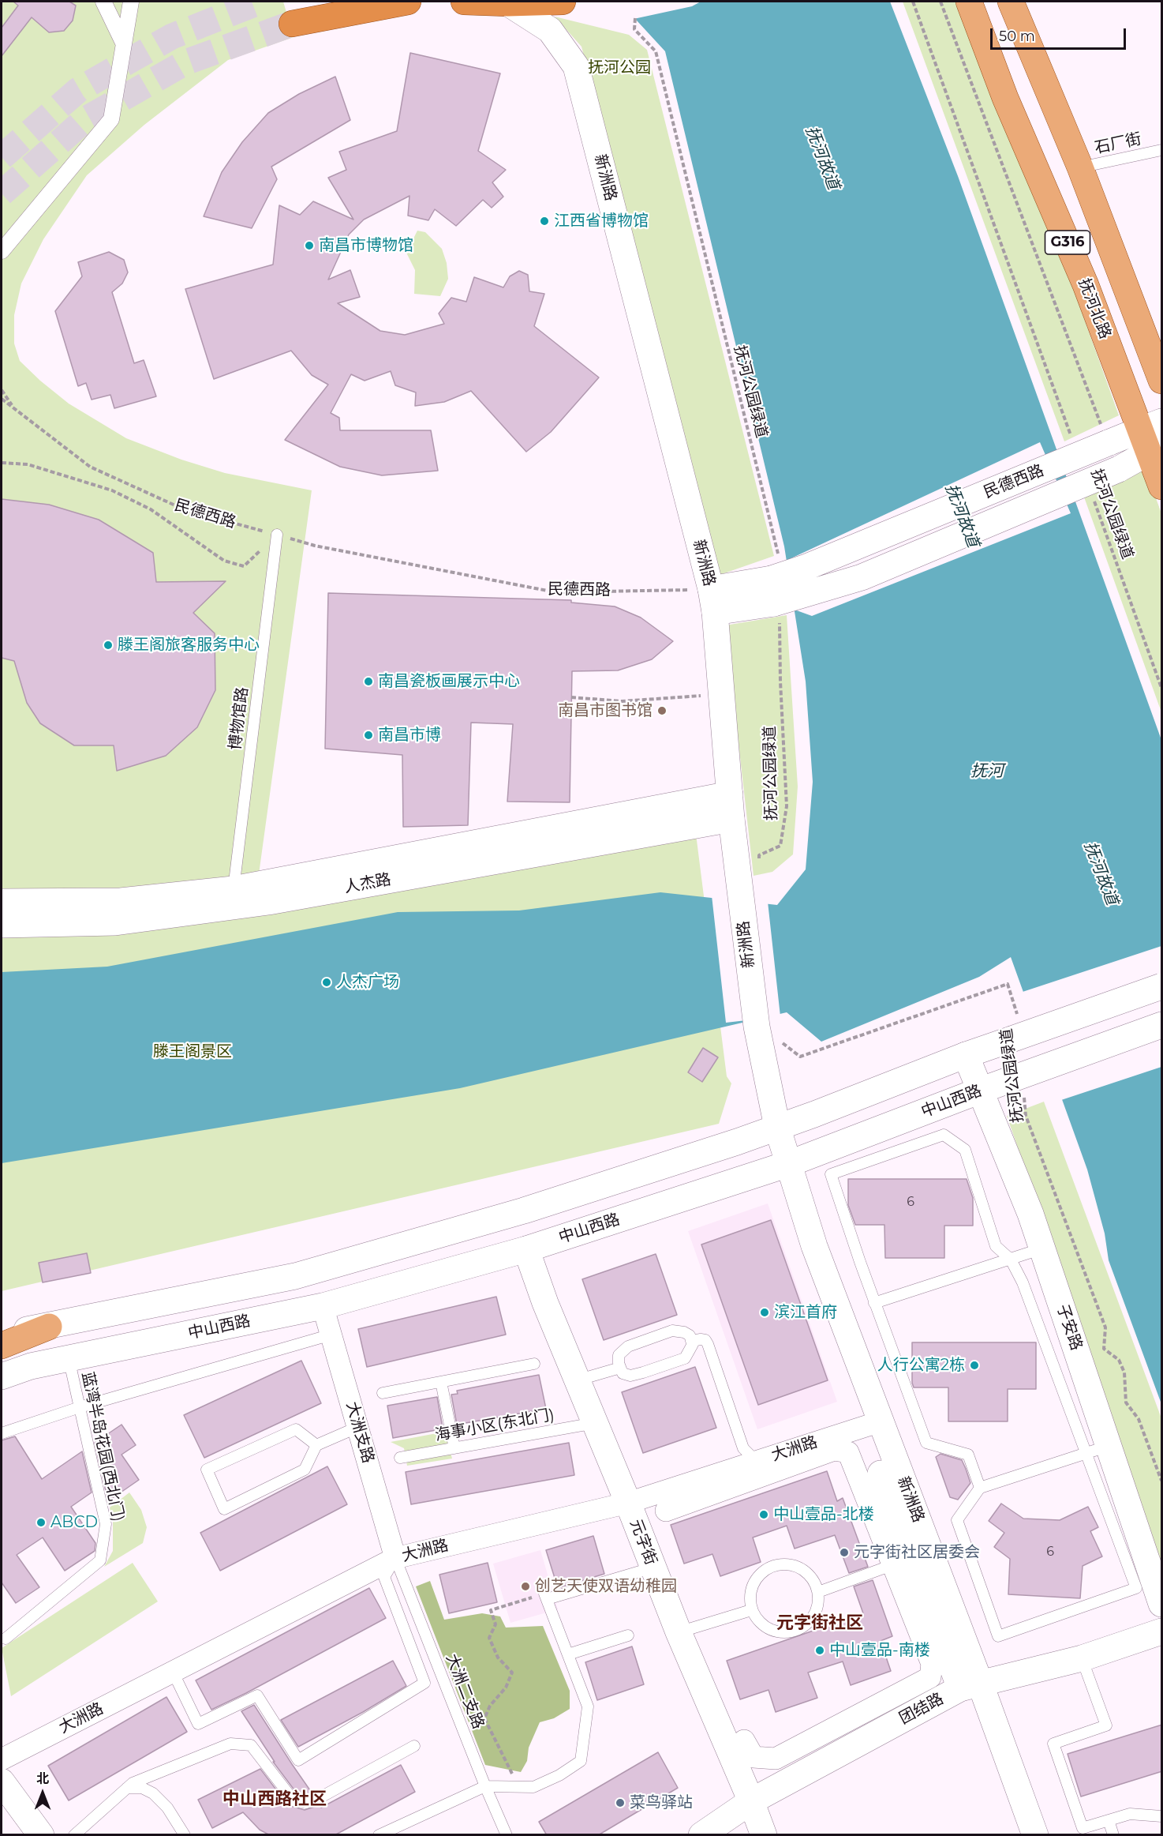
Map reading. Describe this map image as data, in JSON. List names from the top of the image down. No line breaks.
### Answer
{"streets":{"main road":["新洲路","G316","抚河北路","民德西路","人杰路","中山西路","子安路","元字街","团结路"],"street":["大洲支路","大洲路"],"lane":["石厂街","博物馆路","海事小区(东北门)","蓝湾半岛花园(西北门)","大洲二支路"],"path":["抚河公园绿道"]},"crossings":[["石厂街","G316"],["新洲路","民德西路"],["新洲路","人杰路"],["新洲路","中山西路"],["新洲路","大洲路"],["新洲路","团结路"],["抚河北路","民德西路"],["抚河公园绿道","民德西路"],["抚河公园绿道","中山西路"],["民德西路","博物馆路"],["博物馆路","人杰路"],["中山西路","子安路"],["中山西路","大洲支路"],["中山西路","蓝湾半岛花园(西北门)"],["中山西路","元字街"],["海事小区(东北门)","元字街"],["大洲支路","大洲路"],["大洲支路","大洲二支路"],["大洲路","元字街"],["大洲路","大洲二支路"],["元字街","团结路"]],"districts":["元字街社区","中山西路社区"],"water":["抚河故道","抚河"],"parks":["抚河公园","滕王阁景区"],"places":["江西省博物馆","南昌市博物馆","滕王阁旅客服务中心","南昌瓷板画展示中心","南昌市图书馆","南昌市博","人杰广场","滨江首府","人行公寓2栋","中山壹品-北楼","ABCD","元字街社区居委会","创艺天使双语幼稚园","中山壹品-南楼","菜鸟驿站"],"house_numbers":["6","6"],"scale_bar":"50 m","north":"top"}
